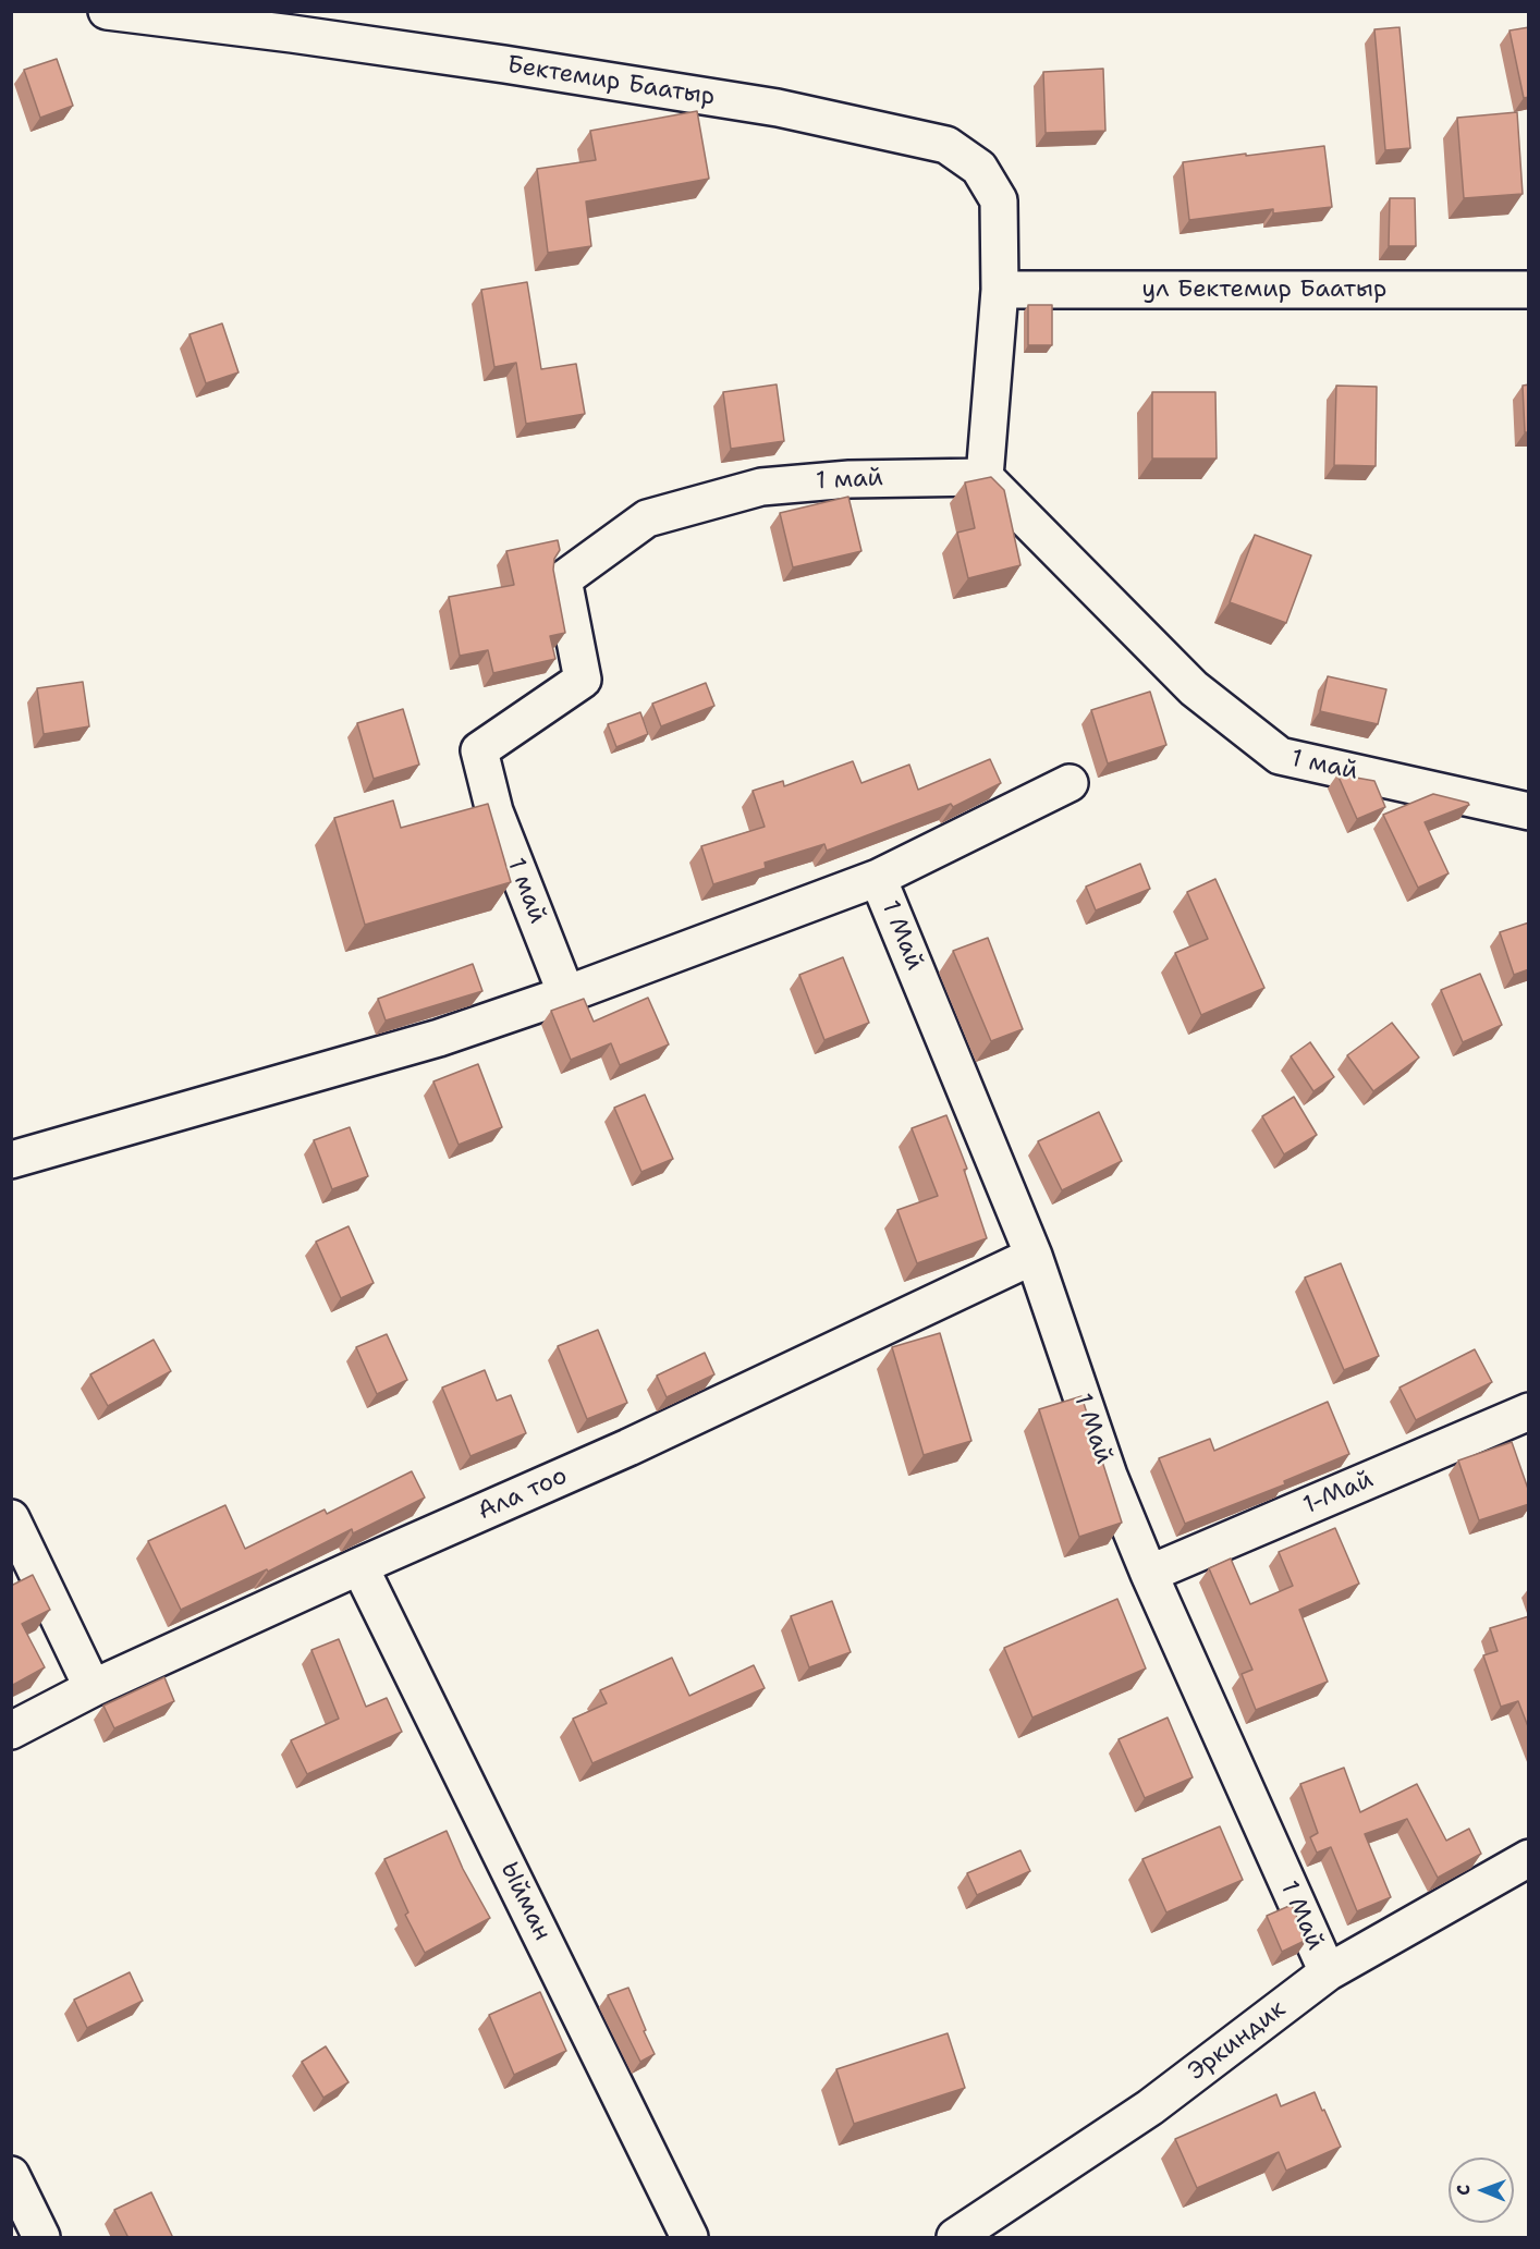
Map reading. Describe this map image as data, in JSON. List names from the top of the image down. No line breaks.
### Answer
{"streets":{"street":["Бектемир Баатыр","ул Бектемир Баатыр","1 май","1 Май","1-Май","Ала тоо","Ыйман","Эркиндик"]},"crossings":[["Бектемир Баатыр","ул Бектемир Баатыр"],["Бектемир Баатыр","1 май"],["1 Май","1-Май"],["1 Май","Ала тоо"],["1 Май","Эркиндик"],["Ала тоо","Ыйман"]],"north":"left"}
